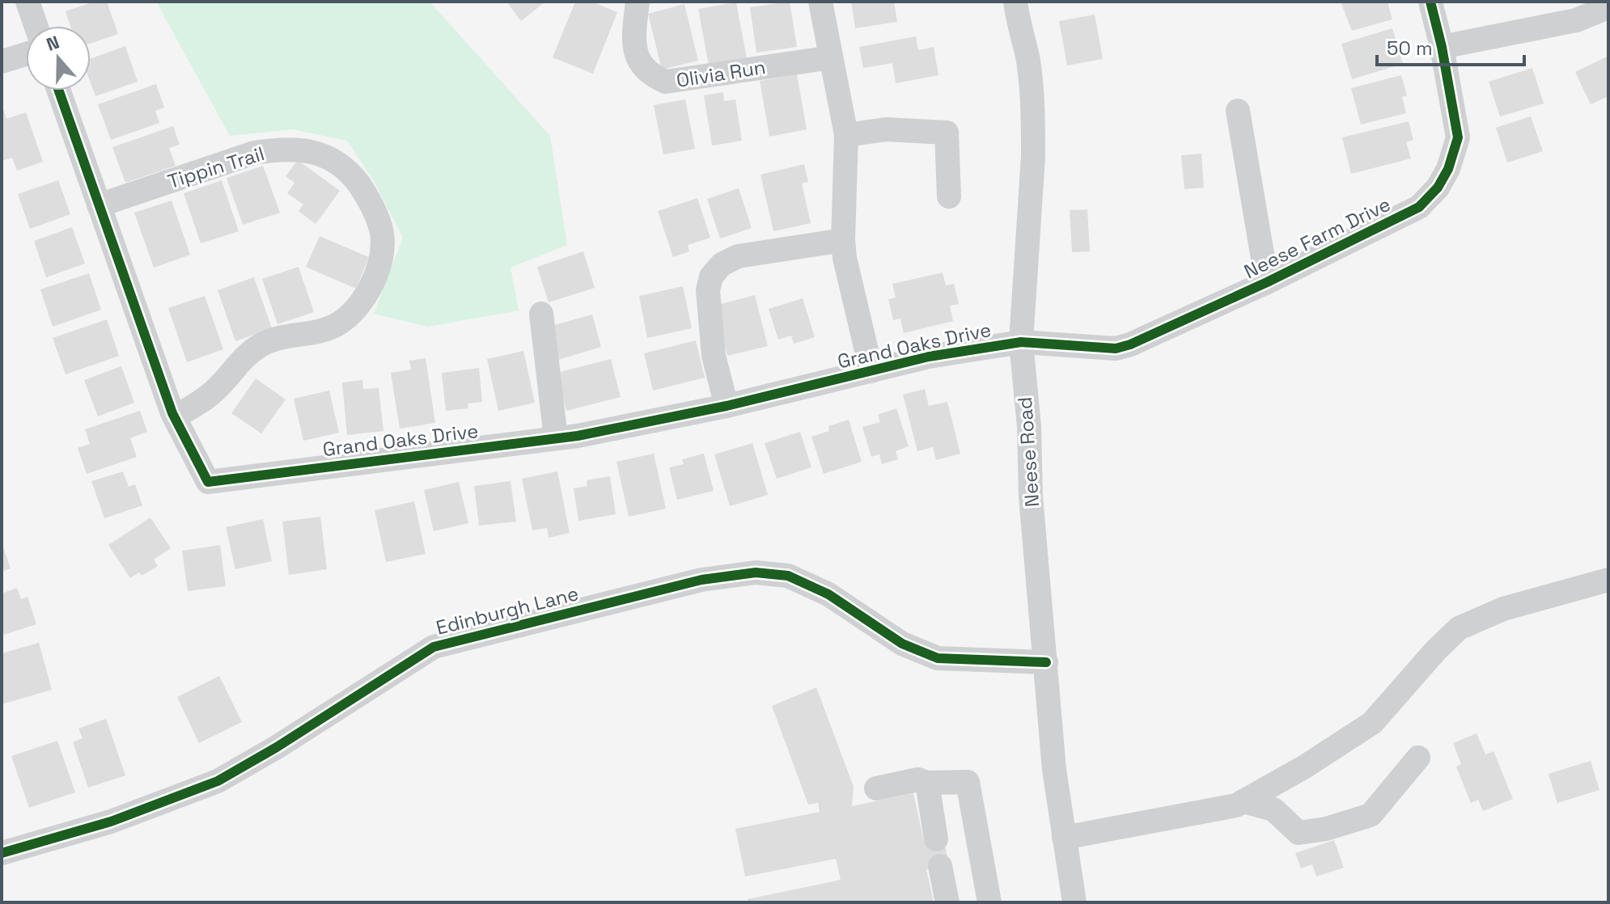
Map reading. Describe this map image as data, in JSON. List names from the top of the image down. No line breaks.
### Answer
{"streets":{"street":["Olivia Run","Tippin Trail","Neese Farm Drive","Grand Oaks Drive","Neese Road","Edinburgh Lane"]},"crossings":[["Tippin Trail","Grand Oaks Drive"],["Neese Farm Drive","Grand Oaks Drive"],["Neese Farm Drive","Neese Road"],["Grand Oaks Drive","Neese Road"],["Neese Road","Edinburgh Lane"]],"scale_bar":"50 m","north":"top"}
